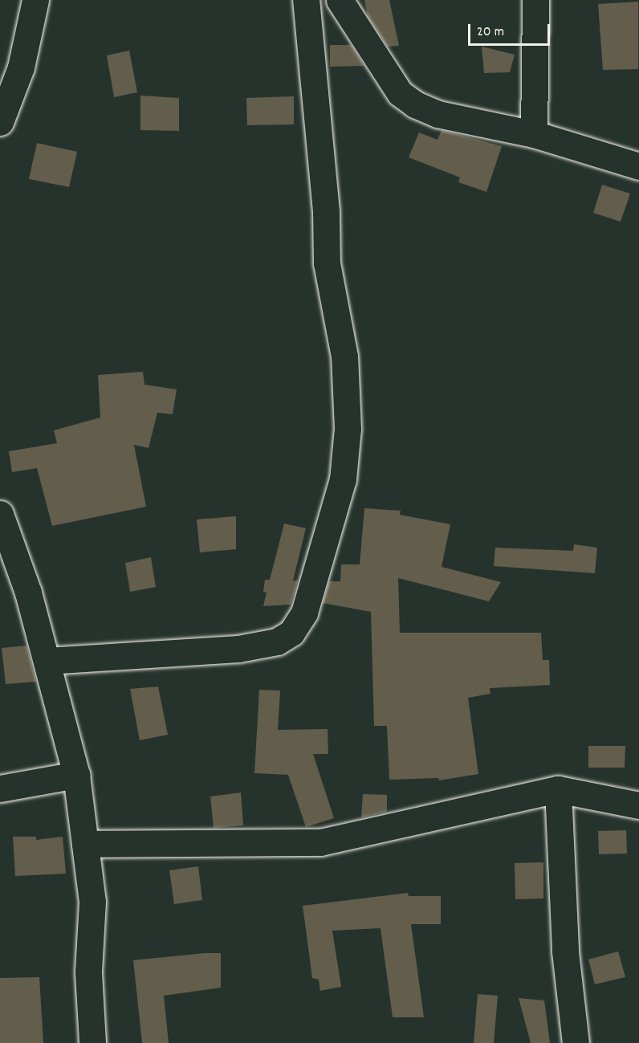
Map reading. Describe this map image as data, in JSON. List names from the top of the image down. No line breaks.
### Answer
{"scale_bar":"20 m"}
